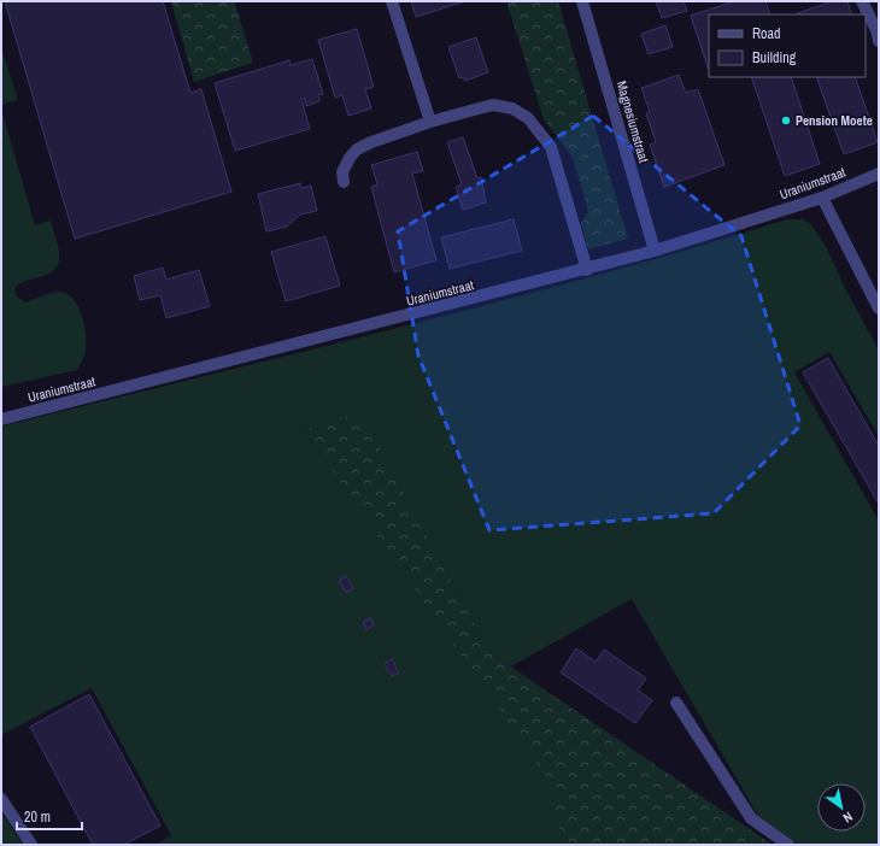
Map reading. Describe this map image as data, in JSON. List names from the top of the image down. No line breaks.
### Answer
{"streets":{"street":["Magnesiumstraat","Uraniumstraat"]},"crossings":[["Magnesiumstraat","Uraniumstraat"]],"places":["Pension Moete"],"legend":["Road","Building"],"scale_bar":"20 m","north":"bottom right"}
